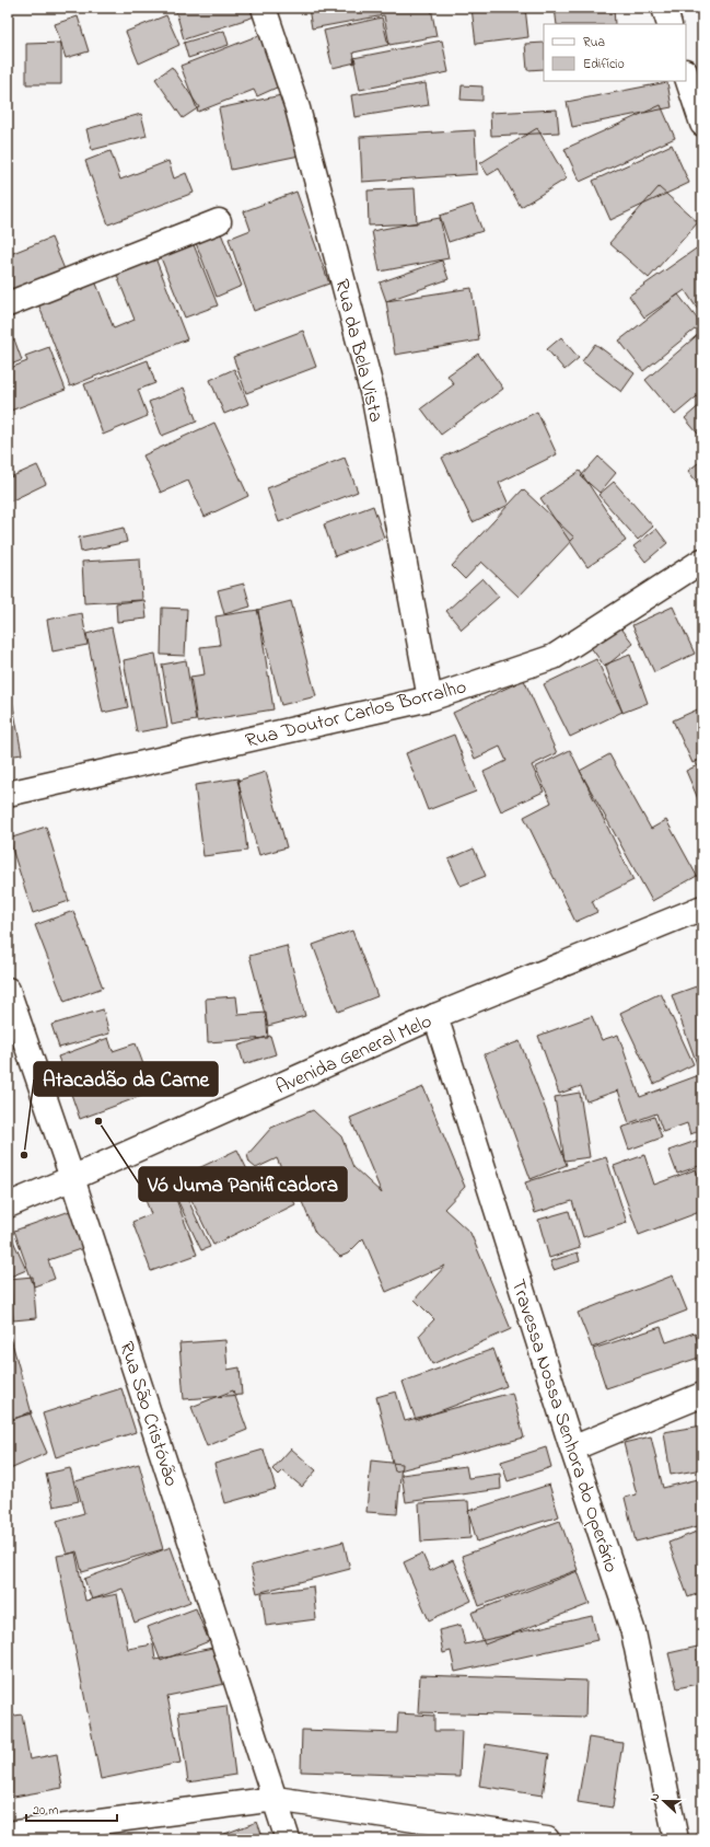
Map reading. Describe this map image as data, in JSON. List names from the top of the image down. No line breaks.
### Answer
{"streets":{"street":["Rua da Bela Vista","Rua Doutor Carlos Borralho","Avenida General Melo","Rua São Cristóvão","Travessa Nossa Senhora do Operário"]},"crossings":[["Rua da Bela Vista","Rua Doutor Carlos Borralho"],["Avenida General Melo","Rua São Cristóvão"],["Avenida General Melo","Travessa Nossa Senhora do Operário"]],"places":["Vó Juma Panificadora","Atacadão da Carne"],"legend":["Rua","Edifício"],"scale_bar":"20 m","north":"left"}
